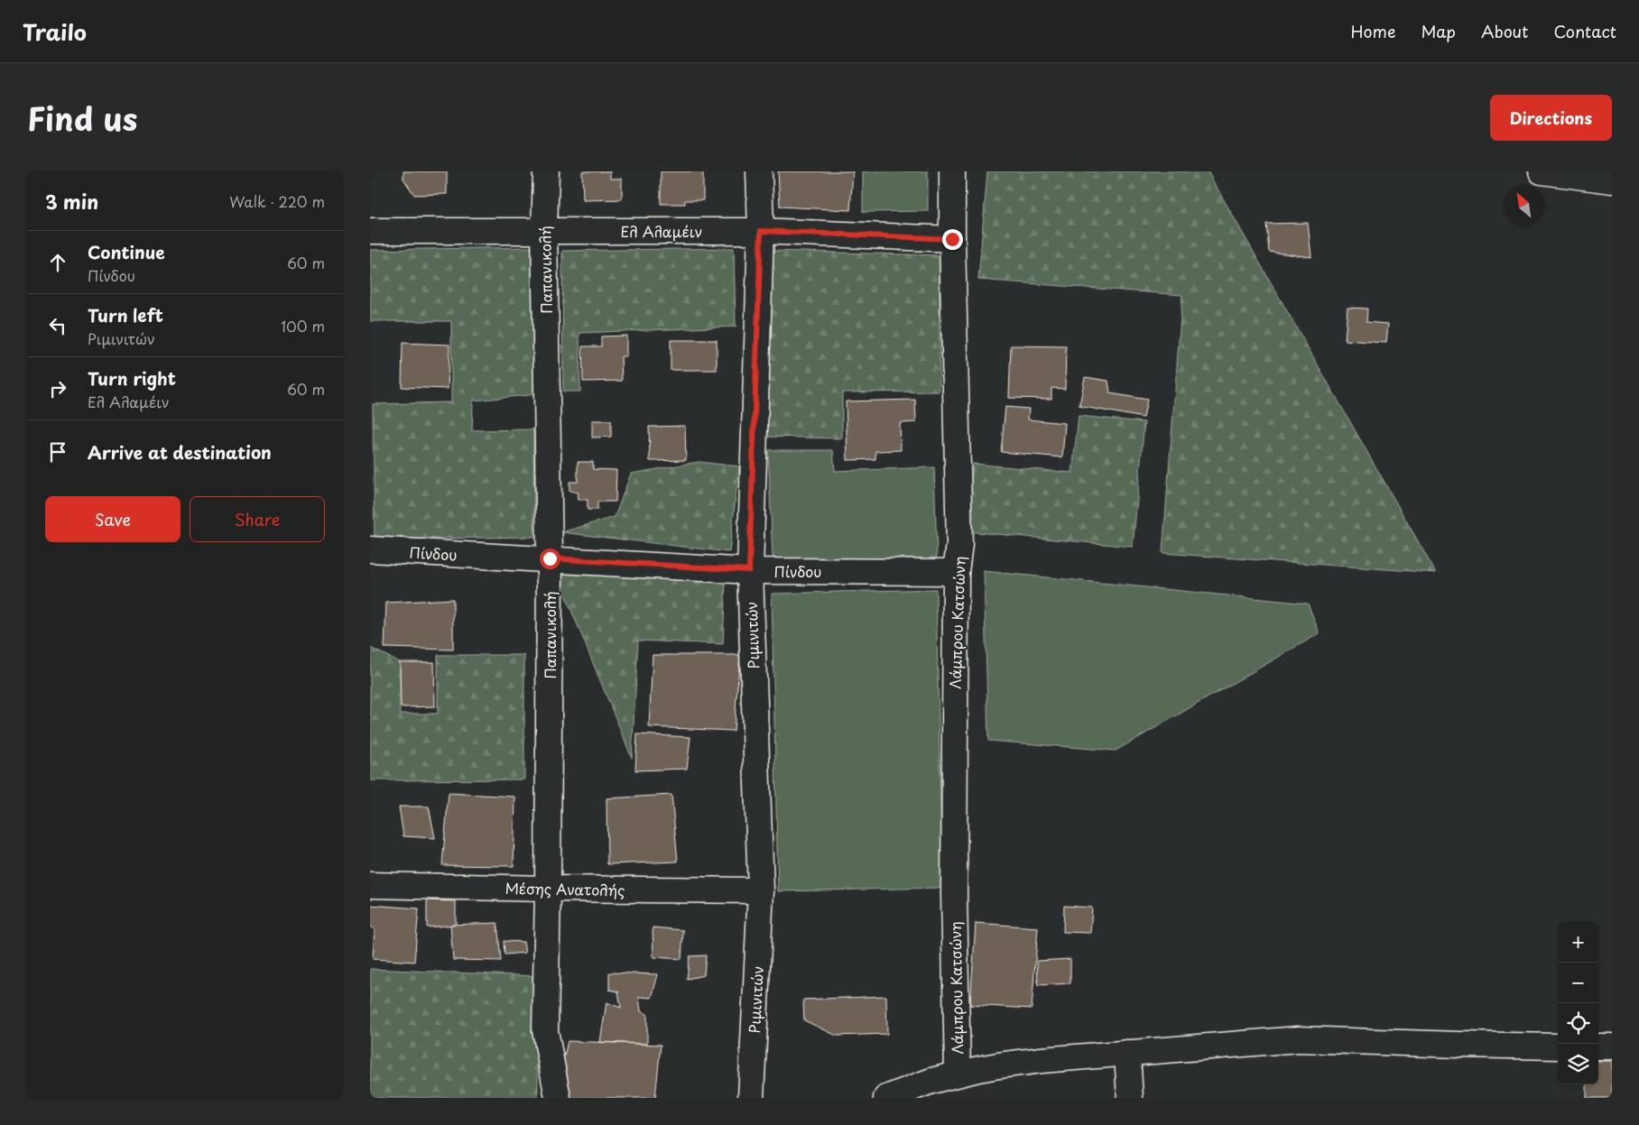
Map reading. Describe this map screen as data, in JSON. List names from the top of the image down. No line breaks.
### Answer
{"streets":{"street":["Ελ Αλαμέιν","Παπανικολή","Πίνδου","Λάμπρου Κατσώνη","Ριμινιτών","Μέσης Ανατολής"]},"crossings":[["Ελ Αλαμέιν","Παπανικολή"],["Ελ Αλαμέιν","Λάμπρου Κατσώνη"],["Ελ Αλαμέιν","Ριμινιτών"],["Παπανικολή","Πίνδου"],["Παπανικολή","Μέσης Ανατολής"],["Πίνδου","Λάμπρου Κατσώνη"],["Πίνδου","Ριμινιτών"],["Ριμινιτών","Μέσης Ανατολής"]],"north":"top left","page":{"header":"Trailo","nav":["Home","Map","About","Contact"],"title":"Find us","buttons":["Directions",["Save","Share"]],"heading":["3 min","Walk · 220 m"],"list":[["Continue","Πίνδου","60 m"],["Turn left","Ριμινιτών","100 m"],["Turn right","Ελ Αλαμέιν","60 m"],"Arrive at destination"],"map_buttons":["+","−"]}}
